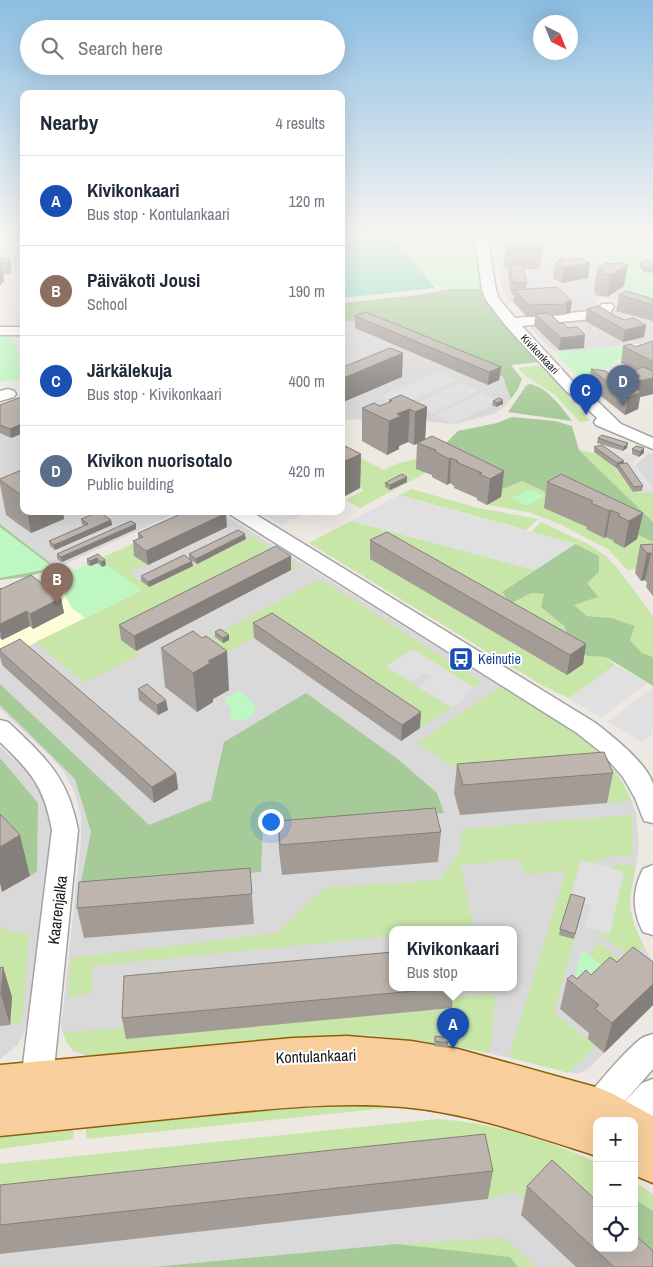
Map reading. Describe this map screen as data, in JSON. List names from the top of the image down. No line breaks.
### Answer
{"streets":{"street":["Kivikonkaari","Kaarenjalka"]},"places":{"bus stop":["Keinutie"]},"north":"bottom right","page":{"search":"Search here","heading":["Nearby","4 results"],"list":[{"mark":"A","name":"Kivikonkaari","note":"Bus stop · Kontulankaari","value":"120 m"},{"mark":"B","name":"Päiväkoti Jousi","note":"School","value":"190 m"},{"mark":"C","name":"Järkälekuja","note":"Bus stop · Kivikonkaari","value":"400 m"},{"mark":"D","name":"Kivikon nuorisotalo","note":"Public building","value":"420 m"}],"pins":["D","C","B","A"],"popup":["Kivikonkaari","Bus stop"],"map_buttons":["+","−"]}}
